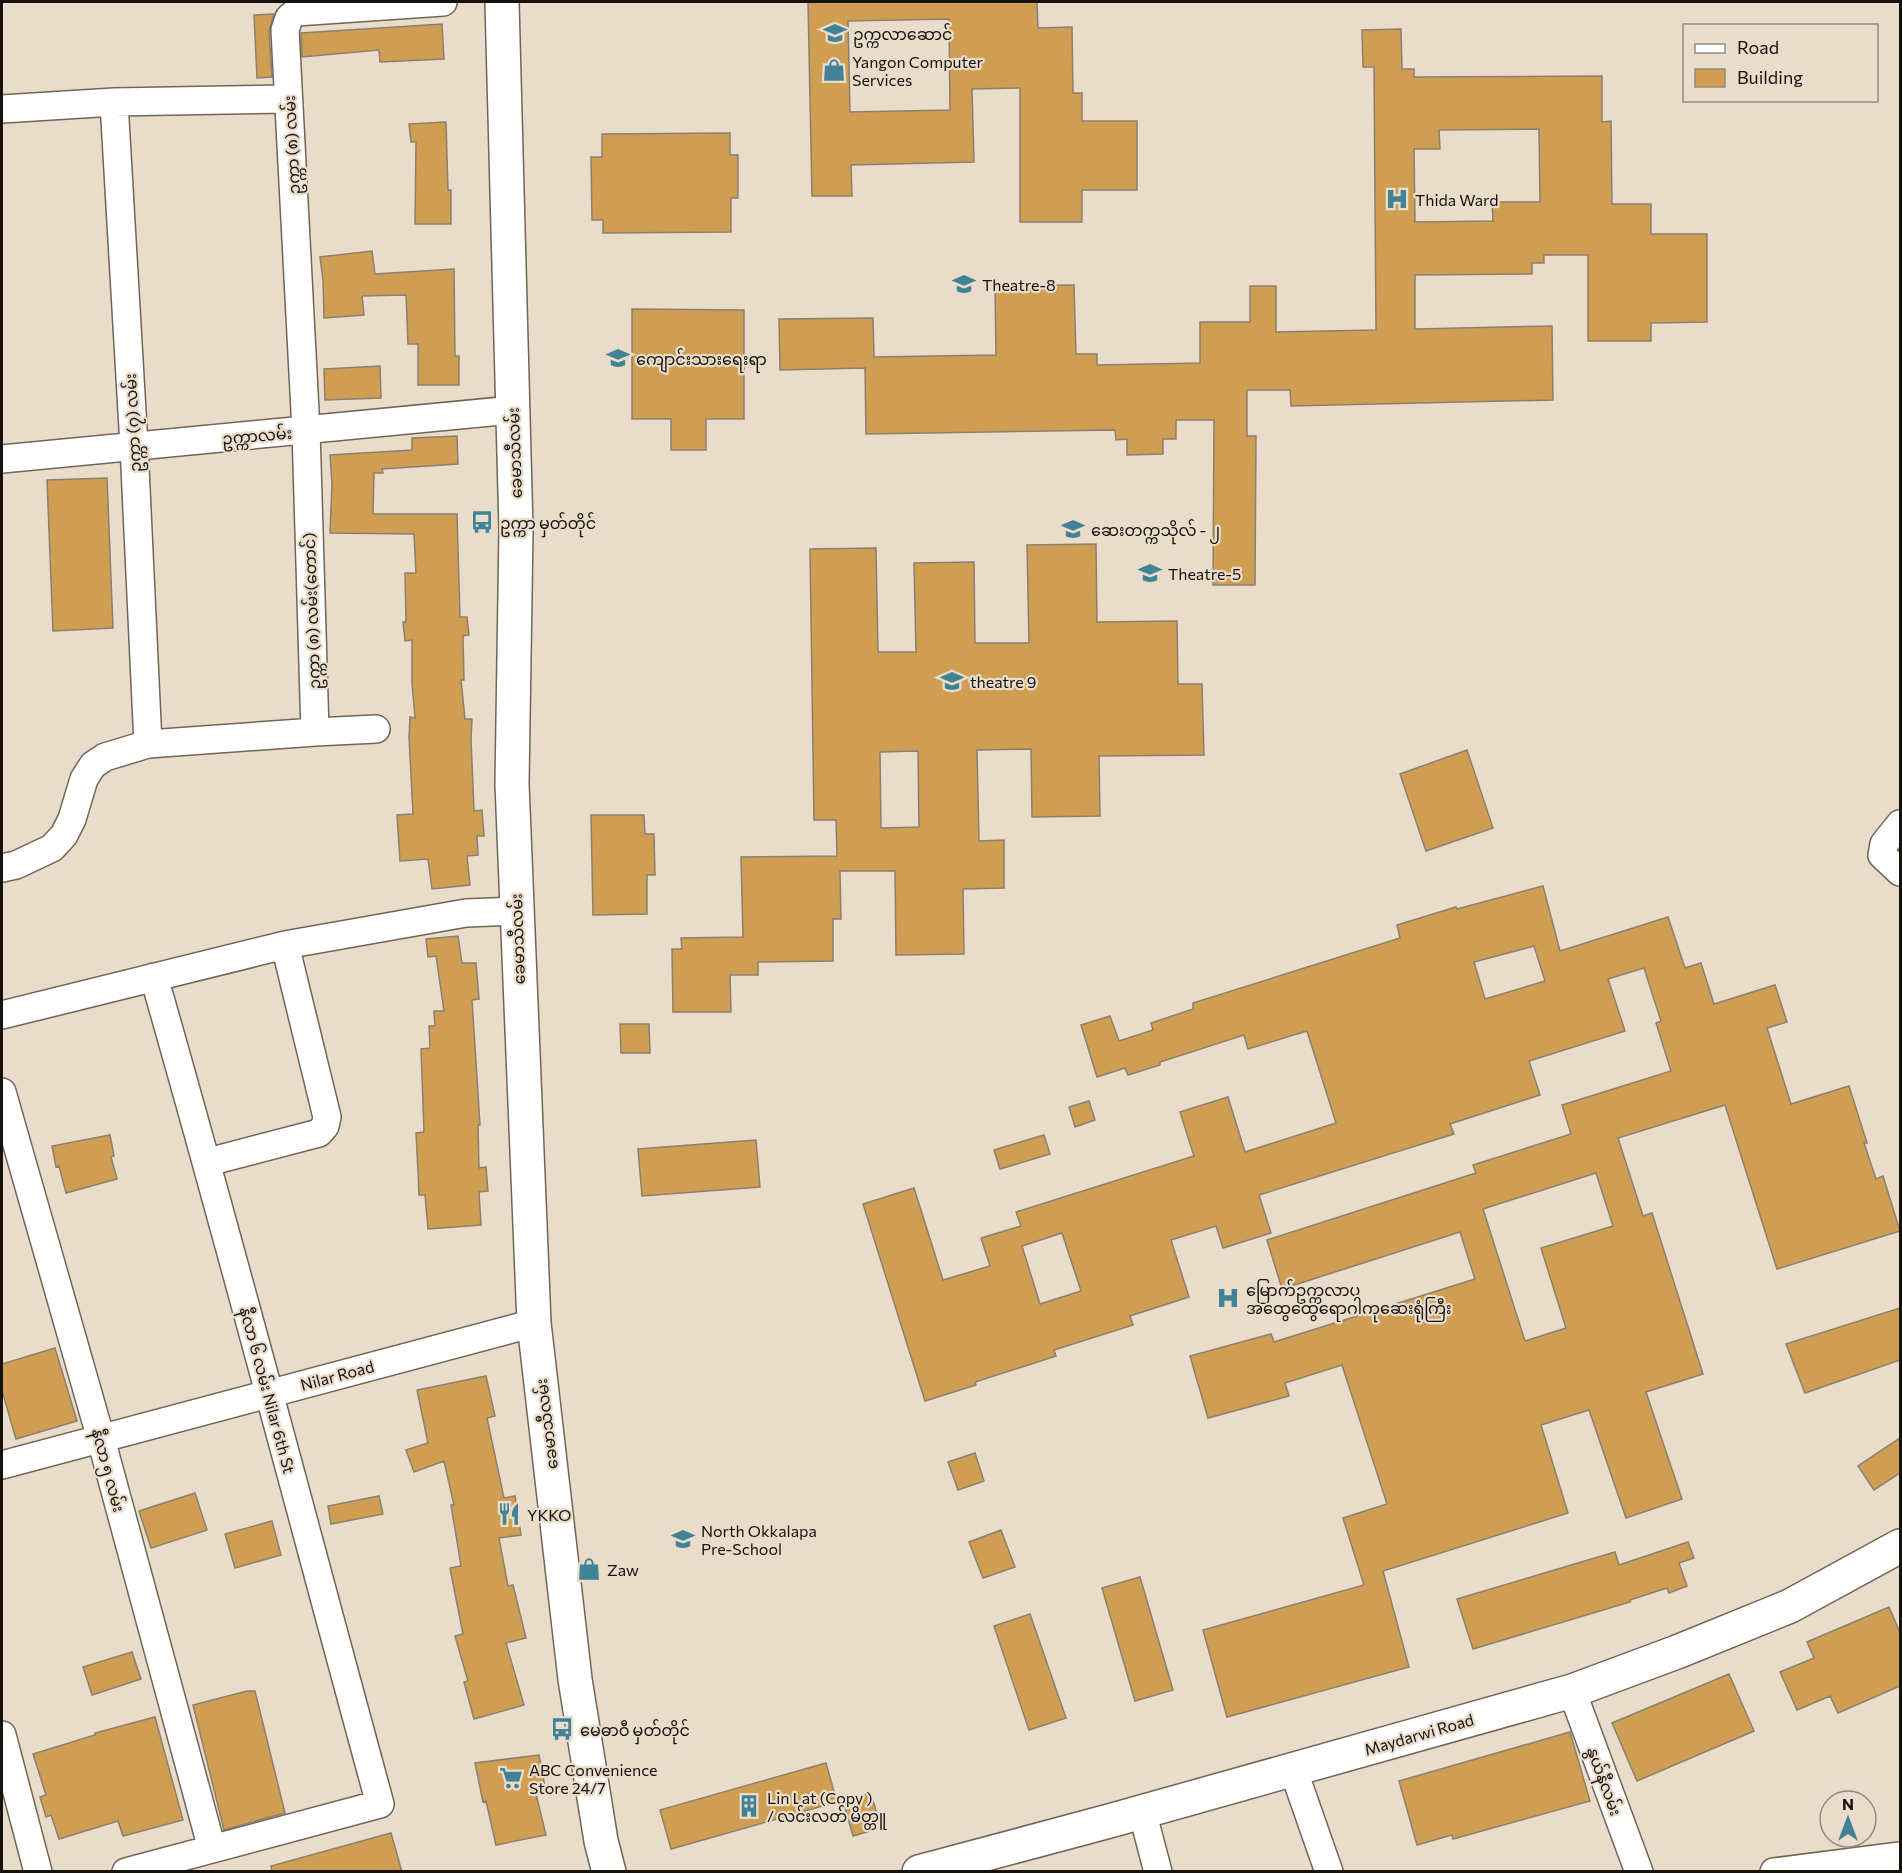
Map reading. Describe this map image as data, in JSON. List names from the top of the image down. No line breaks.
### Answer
{"streets":{"main road":["ခေမာသီလမ်း","Maydarwi Road"],"street":["ဥက္ကာ (၈) လမ်း","ဥက္ကာ (၇) လမ်း","ဥက္ကာလမ်း","ဥက္ကာ (၈) လမ်း(တောင်)","Nilar Road","နီလာ ၆ လမ်း Nilar 6th St","နီလာ ၅ လမ်း","နွယ်နီလမ်း"]},"crossings":[["ဥက္ကာ (၈) လမ်း","ဥက္ကာလမ်း"],["ဥက္ကာ (၈) လမ်း","ဥက္ကာ (၈) လမ်း(တောင်)"],["ဥက္ကာ (၇) လမ်း","ဥက္ကာလမ်း"],["ဥက္ကာလမ်း","ခေမာသီလမ်း"],["ဥက္ကာလမ်း","ဥက္ကာ (၈) လမ်း(တောင်)"],["ခေမာသီလမ်း","Nilar Road"],["Nilar Road","နီလာ ၆ လမ်း Nilar 6th St"],["Nilar Road","နီလာ ၅ လမ်း"],["နီလာ ၆ လမ်း Nilar 6th St","နီလာ ၅ လမ်း"],["Maydarwi Road","နွယ်နီလမ်း"]],"places":{"school or university":["ဥက္ကလာဆောင်","Theatre-8","ကျောင်းသားရေးရာ","ဆေးတက္ကသိုလ် - ၂","Theatre-5","theatre 9","North Okkalapa Pre-School"],"shop":["Yangon Computer Services","Zaw"],"hospital":["Thida Ward","မြောက်ဥက္ကလာပ အထွေထွေရောဂါကုဆေးရုံကြီး"],"bus stop":["ဥက္ကာ မှတ်တိုင်","မေဓာဝီ မှတ်တိုင်"],"restaurant":["YKKO"],"supermarket":["ABC Convenience Store 24/7"],"building":["Lin Lat (Copy ) / လင်းလတ် မိတ္တူ"]},"legend":["Road","Building"],"north":"top"}
